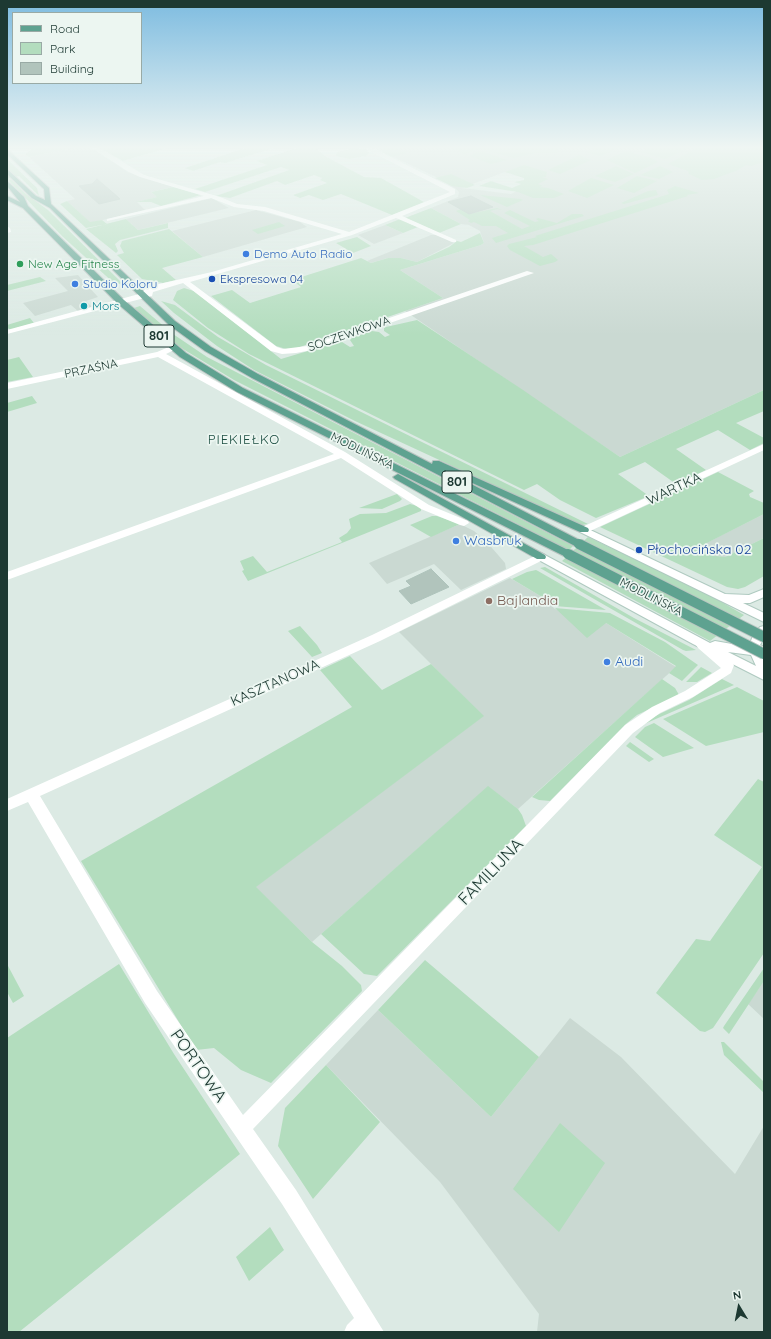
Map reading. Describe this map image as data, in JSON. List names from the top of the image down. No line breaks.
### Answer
{"streets":{"main road":["801","MODLIŃSKA"],"street":["SOCZEWKOWA","PRZAŚNA","WARTKA","KASZTANOWA","FAMILIJNA","PORTOWA"]},"crossings":[["PRZAŚNA","MODLIŃSKA"],["MODLIŃSKA","KASZTANOWA"],["MODLIŃSKA","FAMILIJNA"],["KASZTANOWA","PORTOWA"],["FAMILIJNA","PORTOWA"]],"districts":["PIEKIEŁKO"],"places":["Demo Auto Radio","New Age Fitness","Ekspresowa 04","Studio Koloru","Mors","Wasbruk","Płochocińska 02","Bajlandia","Audi"],"legend":["Road","Park","Building"],"north":"top"}
